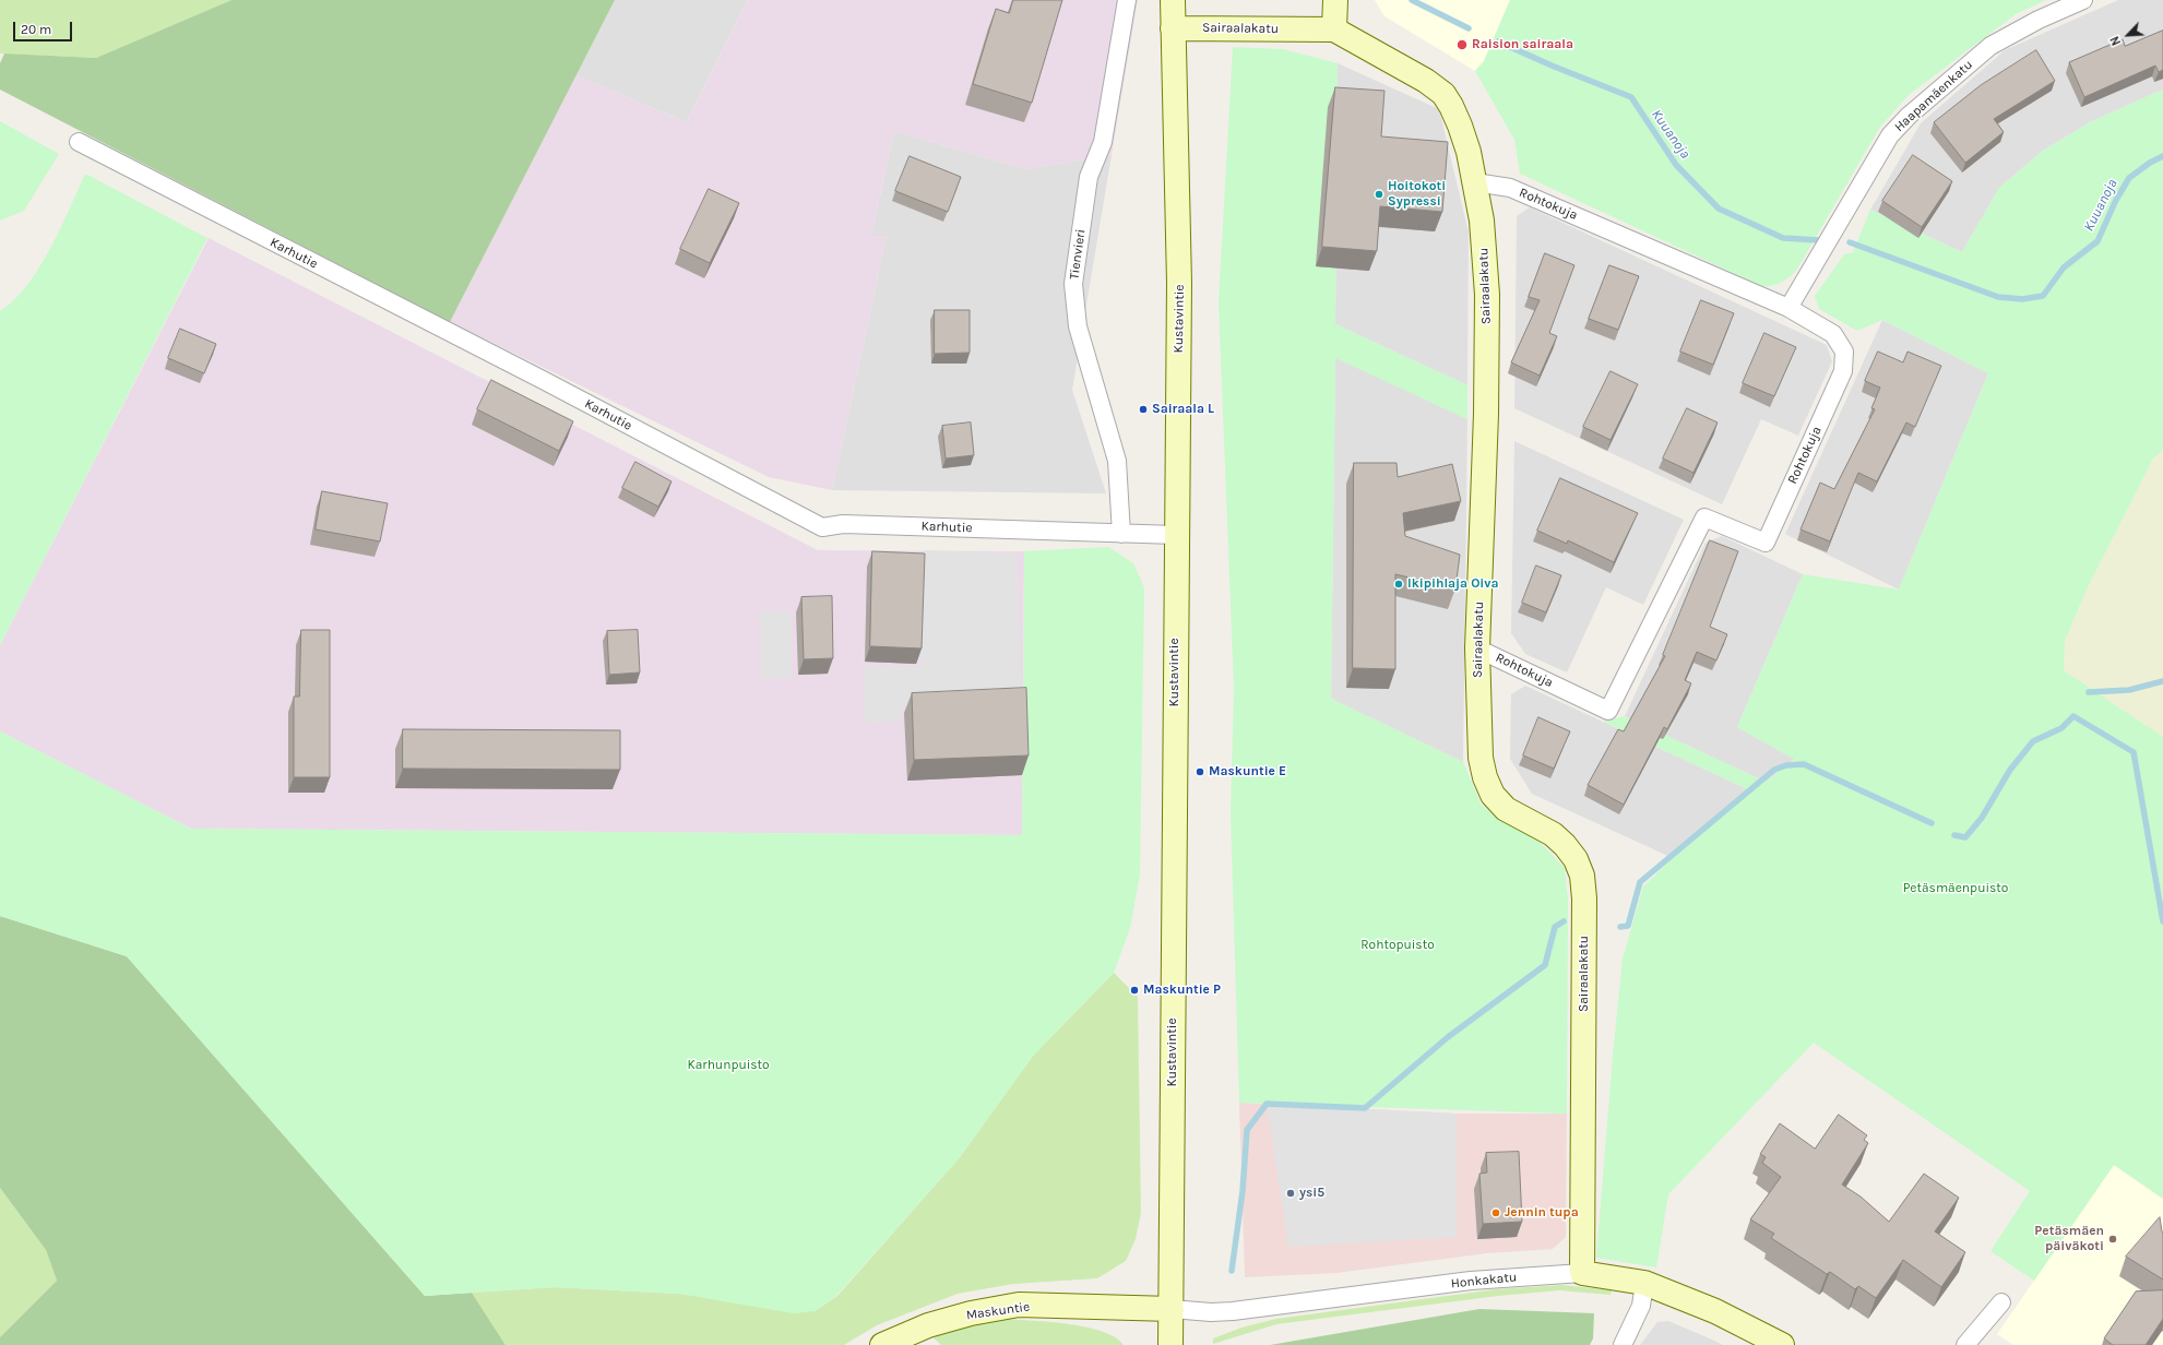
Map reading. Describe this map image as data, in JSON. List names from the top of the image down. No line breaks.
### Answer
{"streets":{"street":["Sairaalakatu","Haapamäenkatu","Rohtokuja","Karhutie","Tienvieri","Kustavintie","Honkakatu","Maskuntie"]},"crossings":[["Sairaalakatu","Rohtokuja"],["Sairaalakatu","Kustavintie"],["Sairaalakatu","Honkakatu"],["Haapamäenkatu","Rohtokuja"],["Karhutie","Tienvieri"],["Karhutie","Kustavintie"],["Kustavintie","Honkakatu"],["Kustavintie","Maskuntie"],["Honkakatu","Maskuntie"]],"water":["Kuuanoja"],"parks":["Petäsmäenpuisto","Rohtopuisto","Karhunpuisto"],"places":["Raision sairaala","Hoitokoti Sypressi","Sairaala L","Ikipihlaja Oiva","Maskuntie E","Maskuntie P","ysi5","Jennin tupa","Petäsmäen päiväkoti"],"scale_bar":"20 m","north":"bottom left"}
